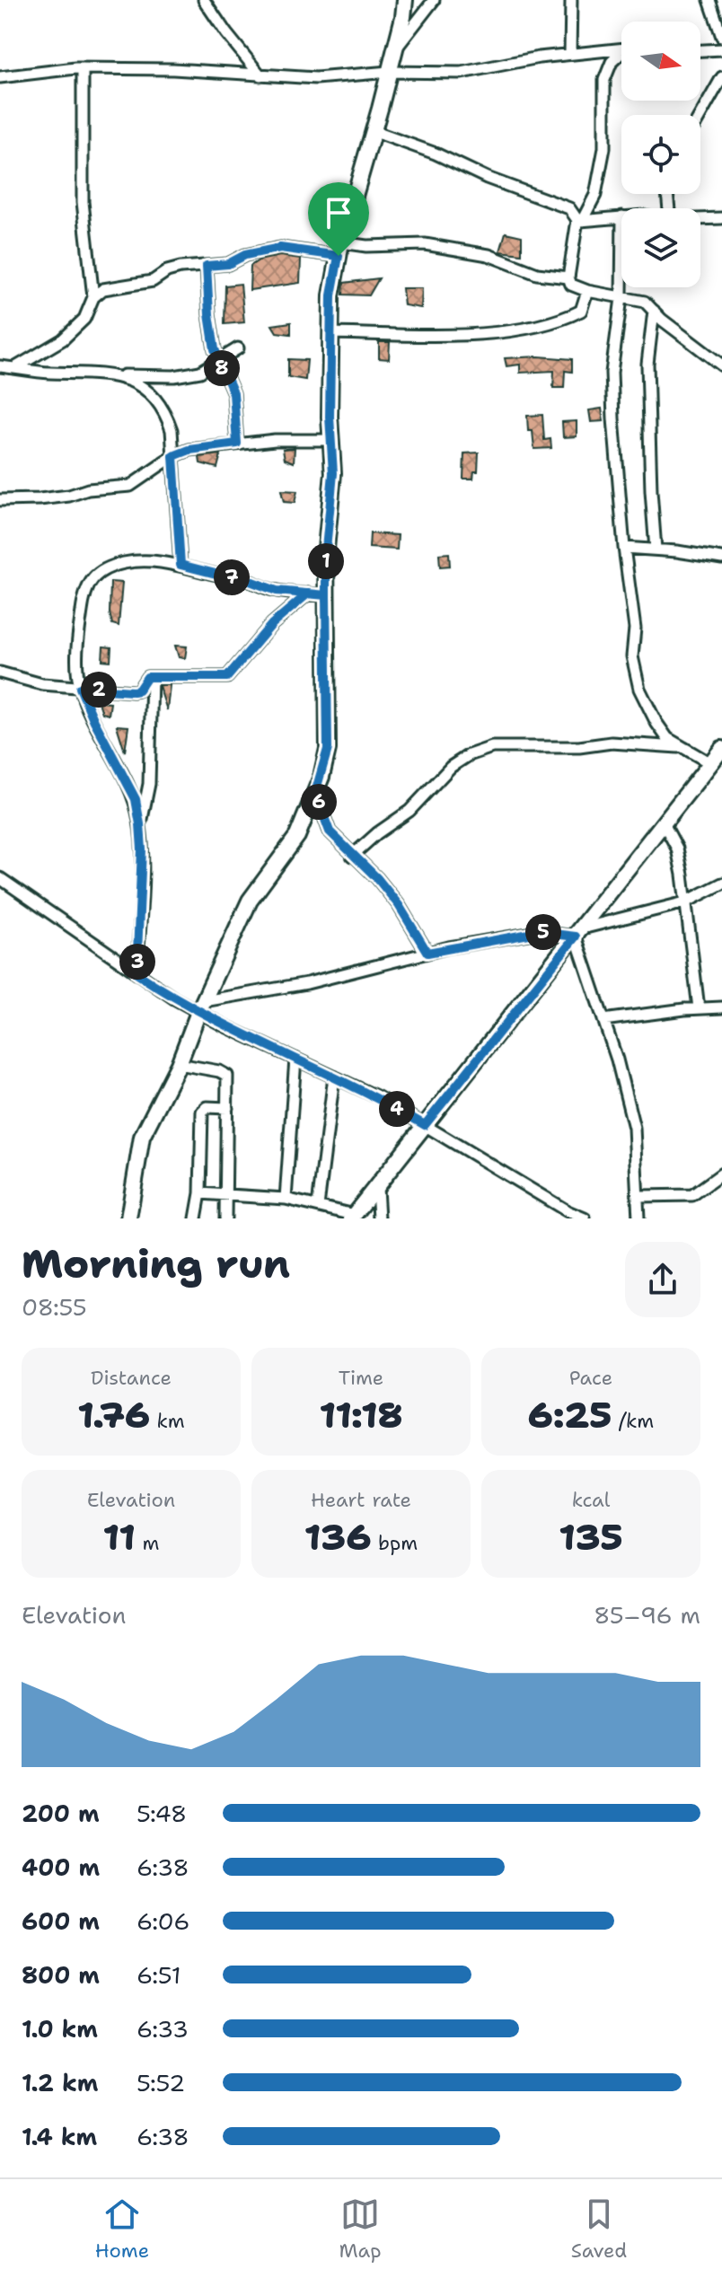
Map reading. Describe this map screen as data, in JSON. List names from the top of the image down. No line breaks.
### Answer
{"north":"right","page":{"pins":["8","1","7","2","6","5","3","4"],"heading":["Morning run","08:55"],"stats":[["Distance","1.76 km"],["Time","11:18"],["Pace","6:25 /km"],["Elevation","11 m"],["Heart rate","136 bpm"],["kcal","135"]],"chart":["Elevation","85–96 m"],"list":[{"name":"200 m","note":"5:48"},{"name":"400 m","note":"6:38"},{"name":"600 m","note":"6:06"},{"name":"800 m","note":"6:51"},{"name":"1.0 km","note":"6:33"},{"name":"1.2 km","note":"5:52"},{"name":"1.4 km","note":"6:38"}],"tabs":["Home","Map","Saved"]}}
